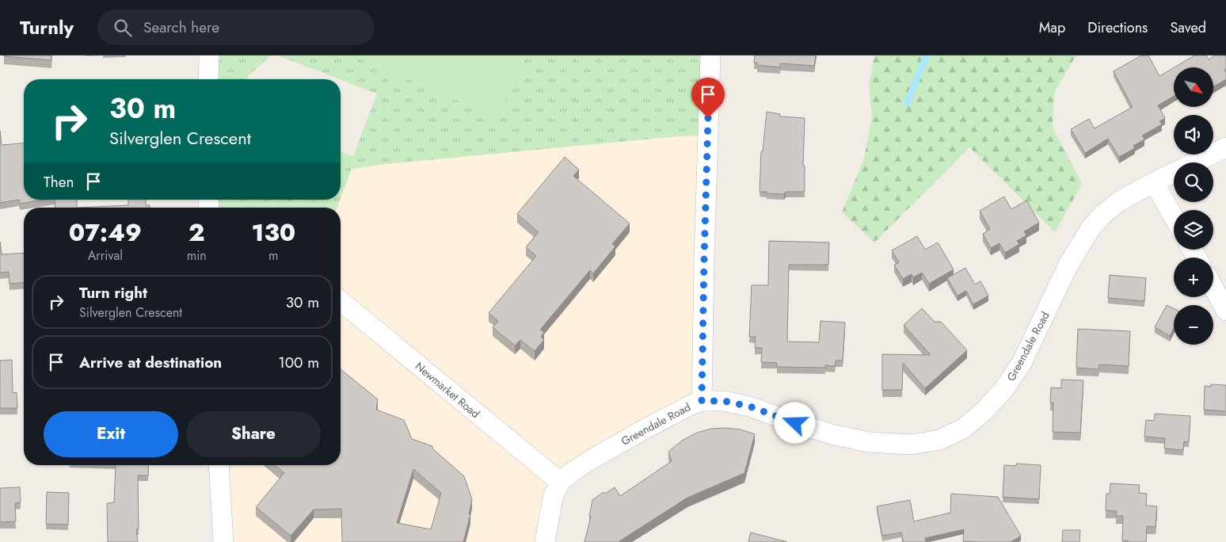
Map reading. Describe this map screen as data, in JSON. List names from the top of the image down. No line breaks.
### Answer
{"streets":{"street":["Greendale Road","Newmarket Road"]},"crossings":[["Greendale Road","Newmarket Road"]],"north":"bottom right","page":{"header":"Turnly","search":"Search here","nav":["Map","Directions","Saved"],"map_buttons":["+","−"],"turn":["30 m","Silverglen Crescent"],"then":"Then","eta":["07:49","Arrival","2","min","130","m"],"list":[{"name":"Turn right","note":"Silverglen Crescent","value":"30 m"},{"name":"Arrive at destination","value":"100 m"}],"buttons":["Exit","Share"]}}
